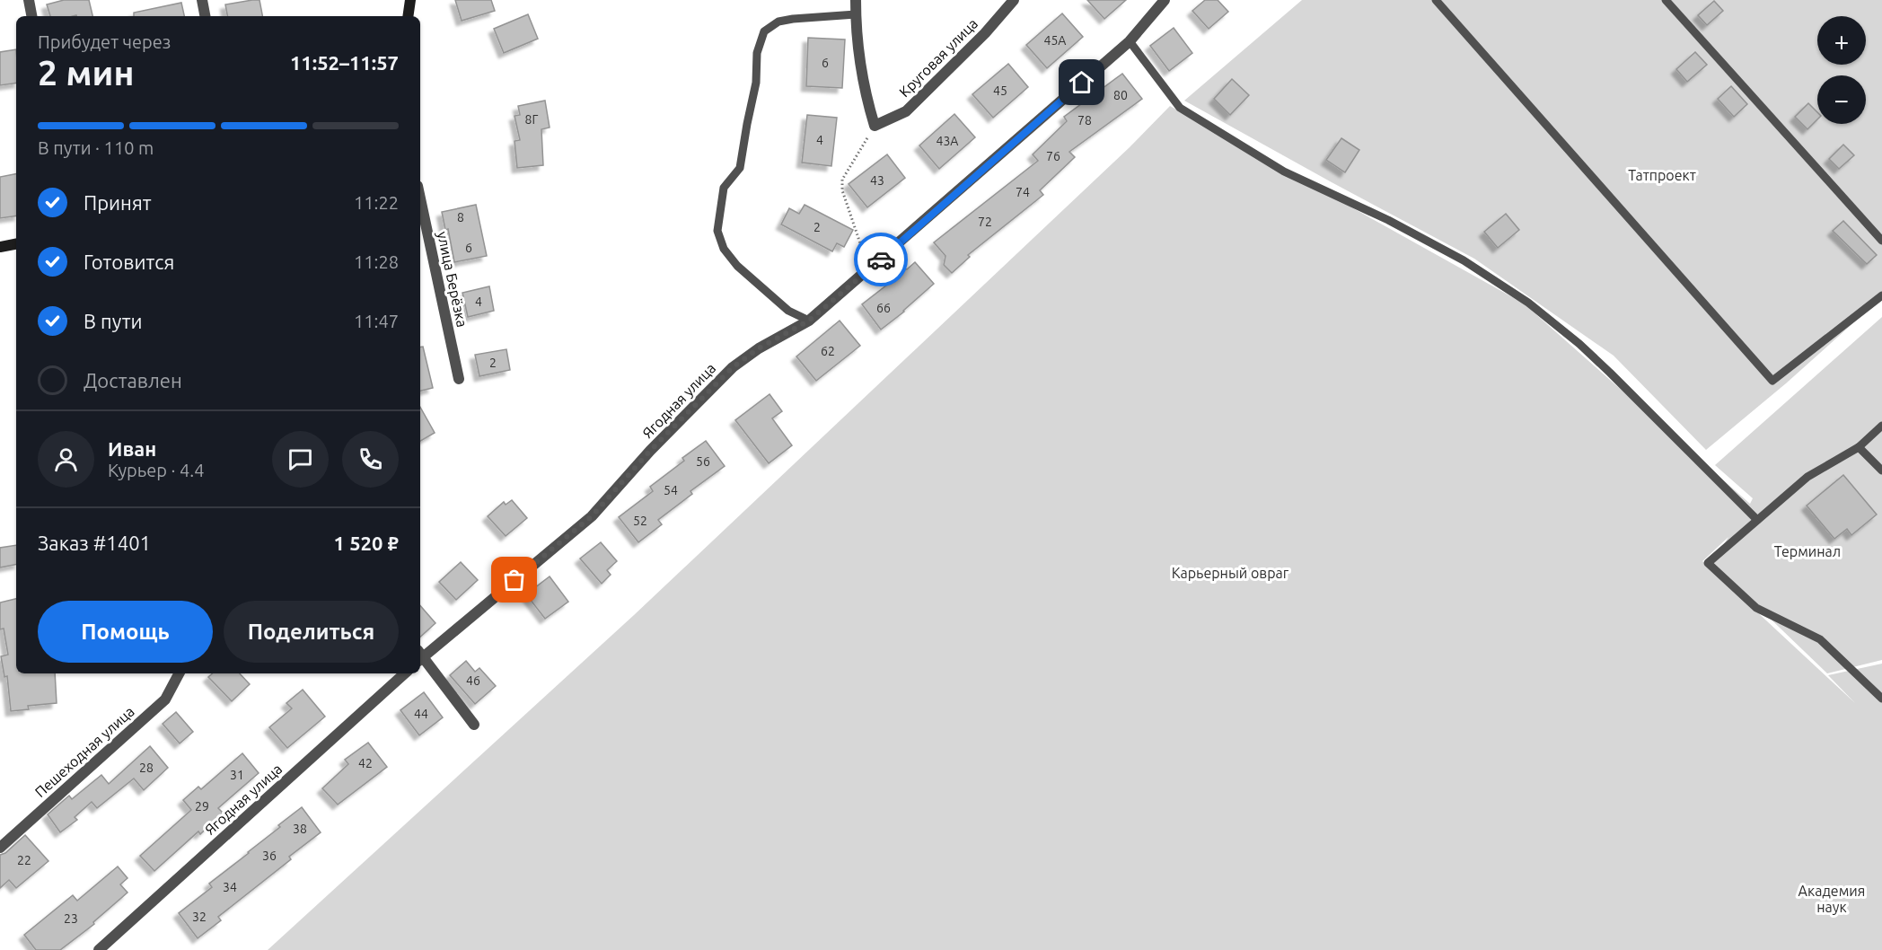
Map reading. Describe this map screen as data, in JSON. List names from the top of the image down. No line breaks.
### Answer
{"streets":{"street":["Круговая улица","улица Берёзка","Ягодная улица","Пешеходная улица"]},"parks":["Татпроект","Терминал","Карьерный овраг","Академия наук"],"house_numbers":["45А","6","45","80","8Г","78","4","43А","76","43","74","8","72","2","6","4","66","62","2","56","54","52","46","44","42","28","31","29","38","36","22","34","32","23"],"page":{"map_buttons":["+","−"],"heading":["2 мин","Прибудет через","11:52–11:57"],"panel":["Иван","Курьер · 4.4","Заказ #1401","1 520 ₽"],"bar":"В пути · 110 m","list":[["Принят","11:22"],["Готовится","11:28"],["В пути","11:47"],"Доставлен"],"buttons":["Помощь","Поделиться"]}}
